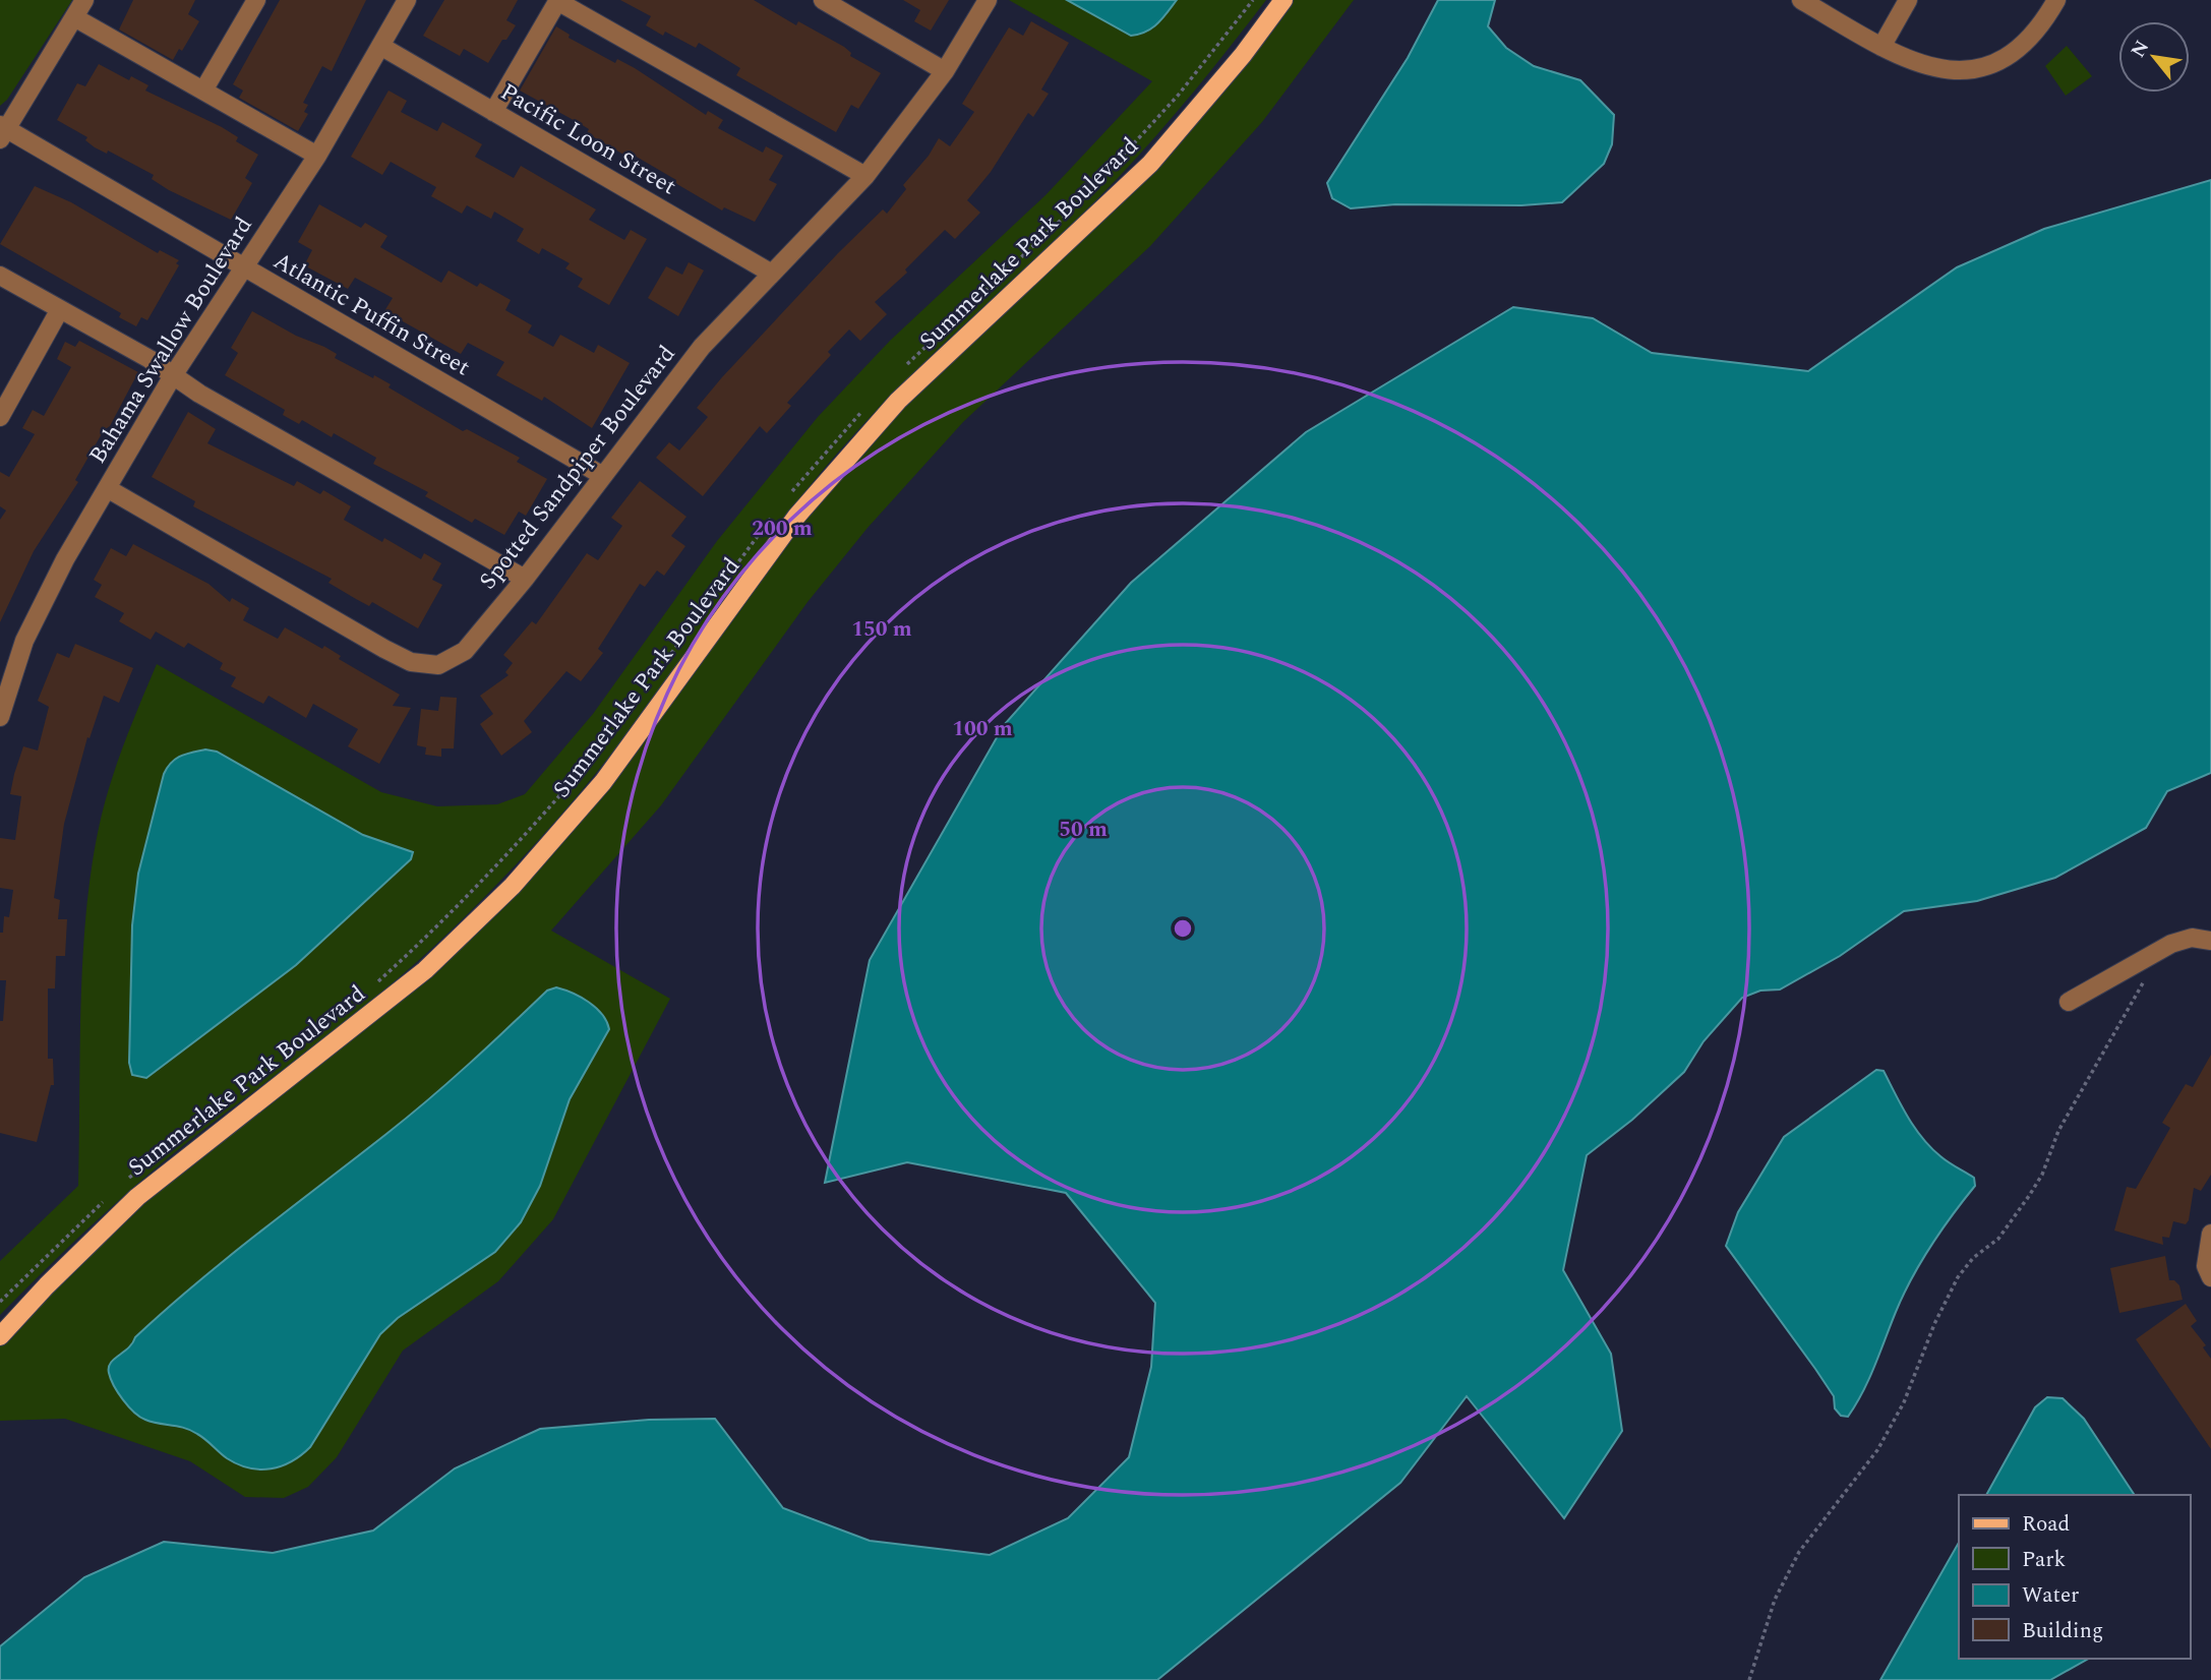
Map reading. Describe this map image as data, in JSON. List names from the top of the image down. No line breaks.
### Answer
{"streets":{"main road":["Summerlake Park Boulevard"],"street":["Pacific Loon Street","Atlantic Puffin Street","Bahama Swallow Boulevard","Spotted Sandpiper Boulevard"]},"crossings":[["Pacific Loon Street","Bahama Swallow Boulevard"],["Pacific Loon Street","Spotted Sandpiper Boulevard"],["Atlantic Puffin Street","Bahama Swallow Boulevard"],["Atlantic Puffin Street","Spotted Sandpiper Boulevard"],["Bahama Swallow Boulevard","Spotted Sandpiper Boulevard"]],"legend":["Road","Park","Water","Building"],"north":"top left","rings":["200 m","150 m","100 m","50 m"]}
